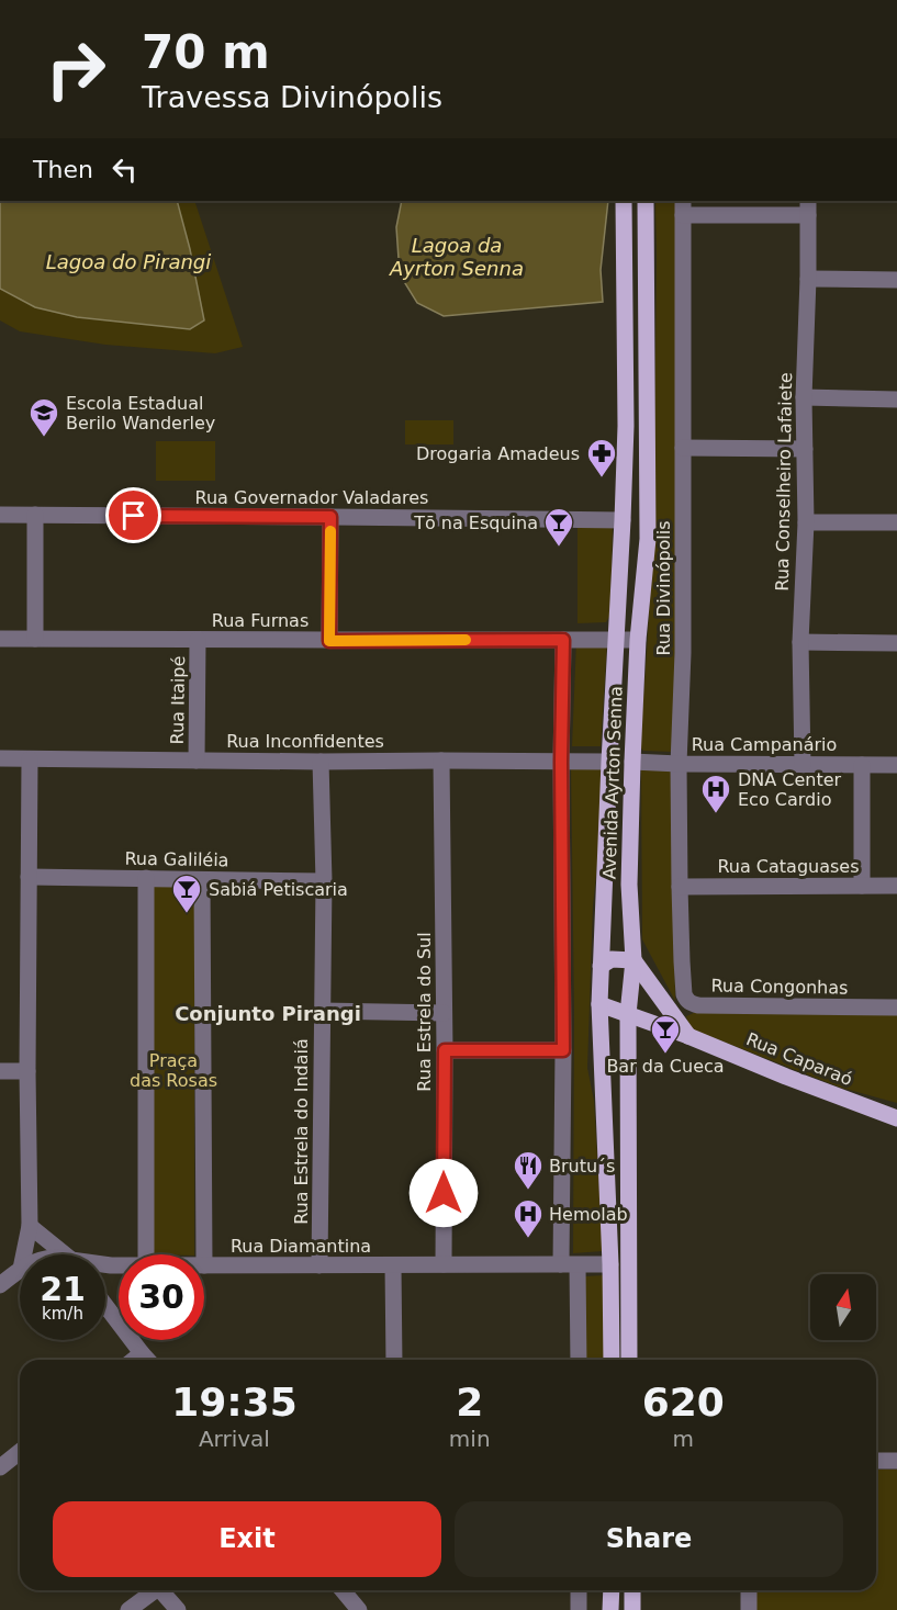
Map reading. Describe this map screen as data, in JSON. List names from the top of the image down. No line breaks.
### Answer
{"streets":{"main road":["Avenida Ayrton Senna","Rua Caparaó"],"street":["Rua Conselheiro Lafaiete","Rua Governador Valadares","Rua Divinópolis","Rua Furnas","Rua Itaipé","Rua Inconfidentes","Rua Campanário","Rua Galiléia","Rua Cataguases","Rua Congonhas","Rua Estrela do Sul","Rua Estrela do Indaiá","Rua Diamantina"]},"crossings":[["Rua Conselheiro Lafaiete","Rua Campanário"],["Rua Governador Valadares","Avenida Ayrton Senna"],["Rua Divinópolis","Rua Campanário"],["Rua Divinópolis","Rua Cataguases"],["Rua Divinópolis","Rua Congonhas"],["Rua Furnas","Rua Itaipé"],["Rua Furnas","Avenida Ayrton Senna"],["Rua Itaipé","Rua Inconfidentes"],["Rua Inconfidentes","Avenida Ayrton Senna"],["Rua Inconfidentes","Rua Estrela do Sul"],["Rua Inconfidentes","Rua Estrela do Indaiá"],["Rua Campanário","Avenida Ayrton Senna"],["Avenida Ayrton Senna","Rua Caparaó"],["Avenida Ayrton Senna","Rua Diamantina"],["Rua Galiléia","Rua Estrela do Indaiá"],["Rua Estrela do Sul","Rua Diamantina"],["Rua Estrela do Indaiá","Rua Diamantina"]],"districts":["Conjunto Pirangi"],"water":["Lagoa da Ayrton Senna","Lagoa do Pirangi"],"parks":["Praça das Rosas"],"places":{"school or university":["Escola Estadual Berilo Wanderley"],"pharmacy":["Drogaria Amadeus"],"bar":["Tō na Esquina","Sabiá Petiscaria","Bar da Cueca"],"hospital":["DNA Center Eco Cardio","Hemolab"],"restaurant":["Brutu´s"]},"north":"top","page":{"turn":["70 m","Travessa Divinópolis"],"then":"Then","speed":"21 km/h","limit":"30","eta":["19:35","Arrival","2","min","620","m"],"buttons":["Exit","Share"]}}
